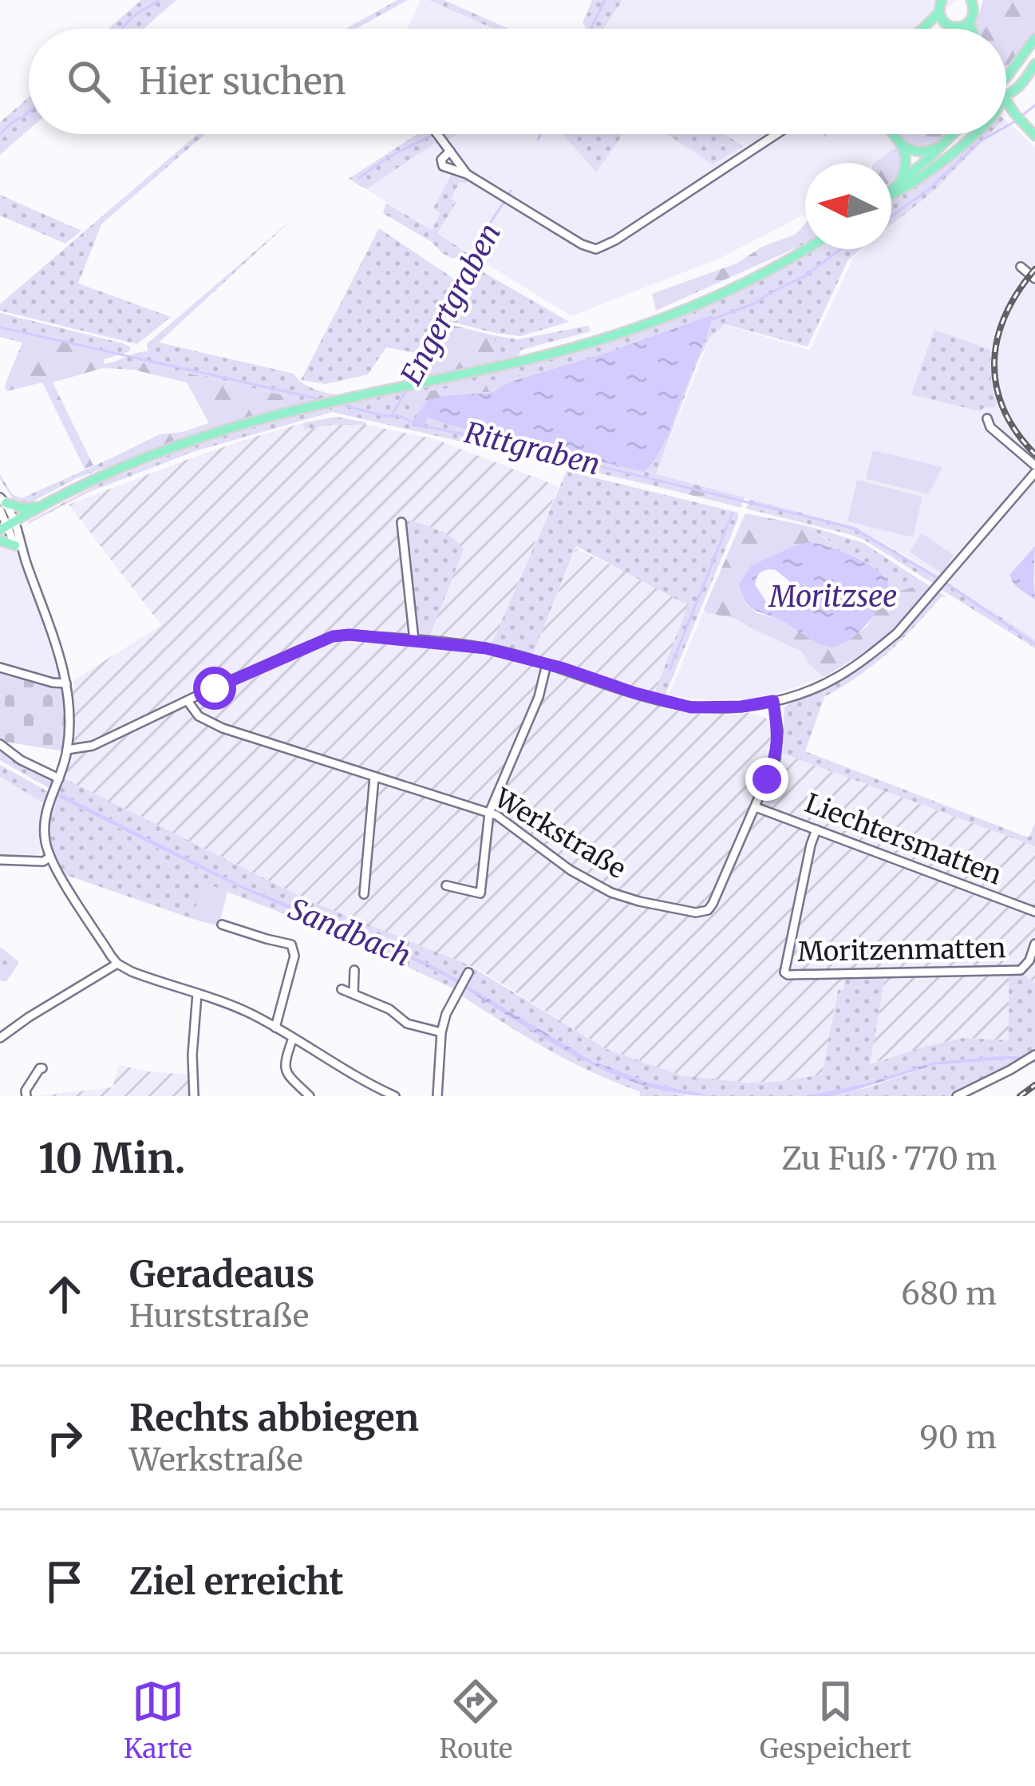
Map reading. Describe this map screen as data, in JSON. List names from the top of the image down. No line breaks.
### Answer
{"streets":{"street":["Werkstraße","Liechtersmatten","Moritzenmatten"]},"crossings":[["Werkstraße","Liechtersmatten"],["Liechtersmatten","Moritzenmatten"]],"water":["Engertgraben","Rittgraben","Moritzsee","Sandbach"],"north":"left","page":{"search":"Hier suchen","heading":["10 Min.","Zu Fuß · 770 m"],"list":[["Geradeaus","Hurststraße","680 m"],["Rechts abbiegen","Werkstraße","90 m"],"Ziel erreicht"],"nav":["Karte","Route","Gespeichert"]}}
